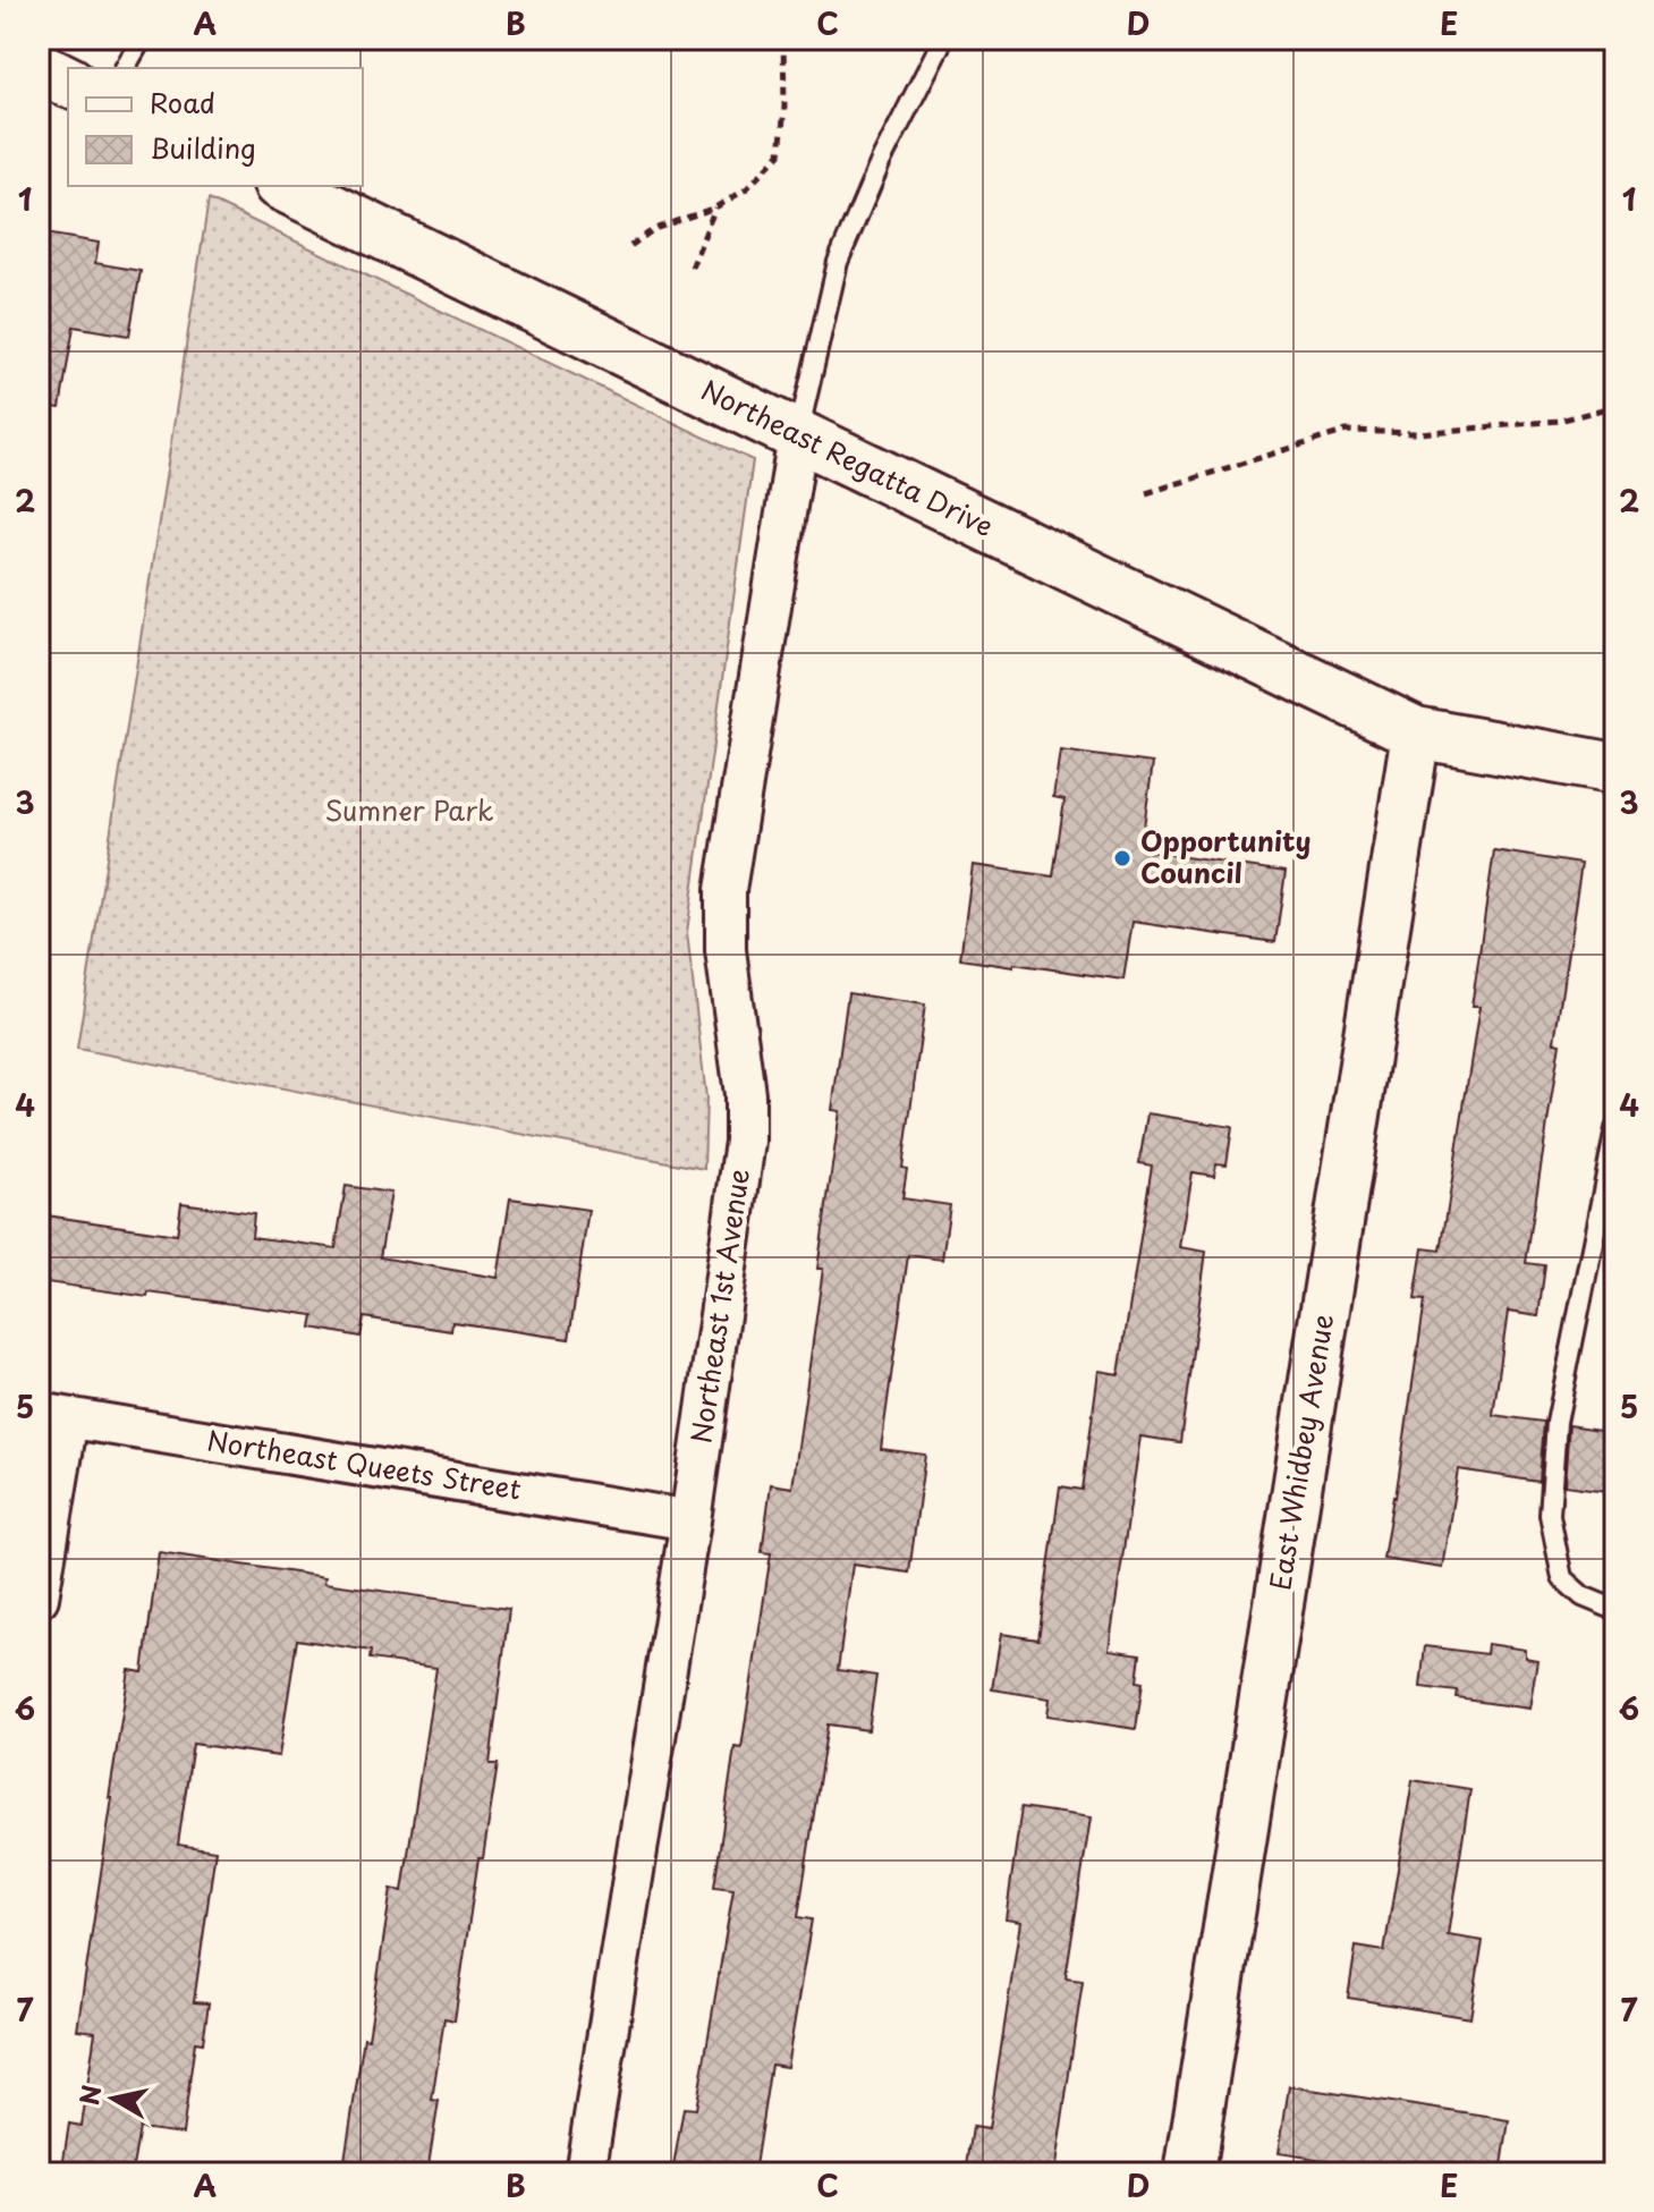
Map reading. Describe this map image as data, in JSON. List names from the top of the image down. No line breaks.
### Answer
{"streets":{"main road":["Northeast Regatta Drive"],"street":["Northeast 1st Avenue","East Whidbey Avenue","Northeast Queets Street"]},"crossings":[["Northeast Regatta Drive","Northeast 1st Avenue"],["Northeast Regatta Drive","East Whidbey Avenue"],["Northeast 1st Avenue","Northeast Queets Street"]],"parks":["Sumner Park"],"places":["Opportunity Council"],"legend":["Road","Building"],"north":"left","grid":{"columns":["A","B","C","D","E"],"rows":["1","2","3","4","5","6","7"]}}
